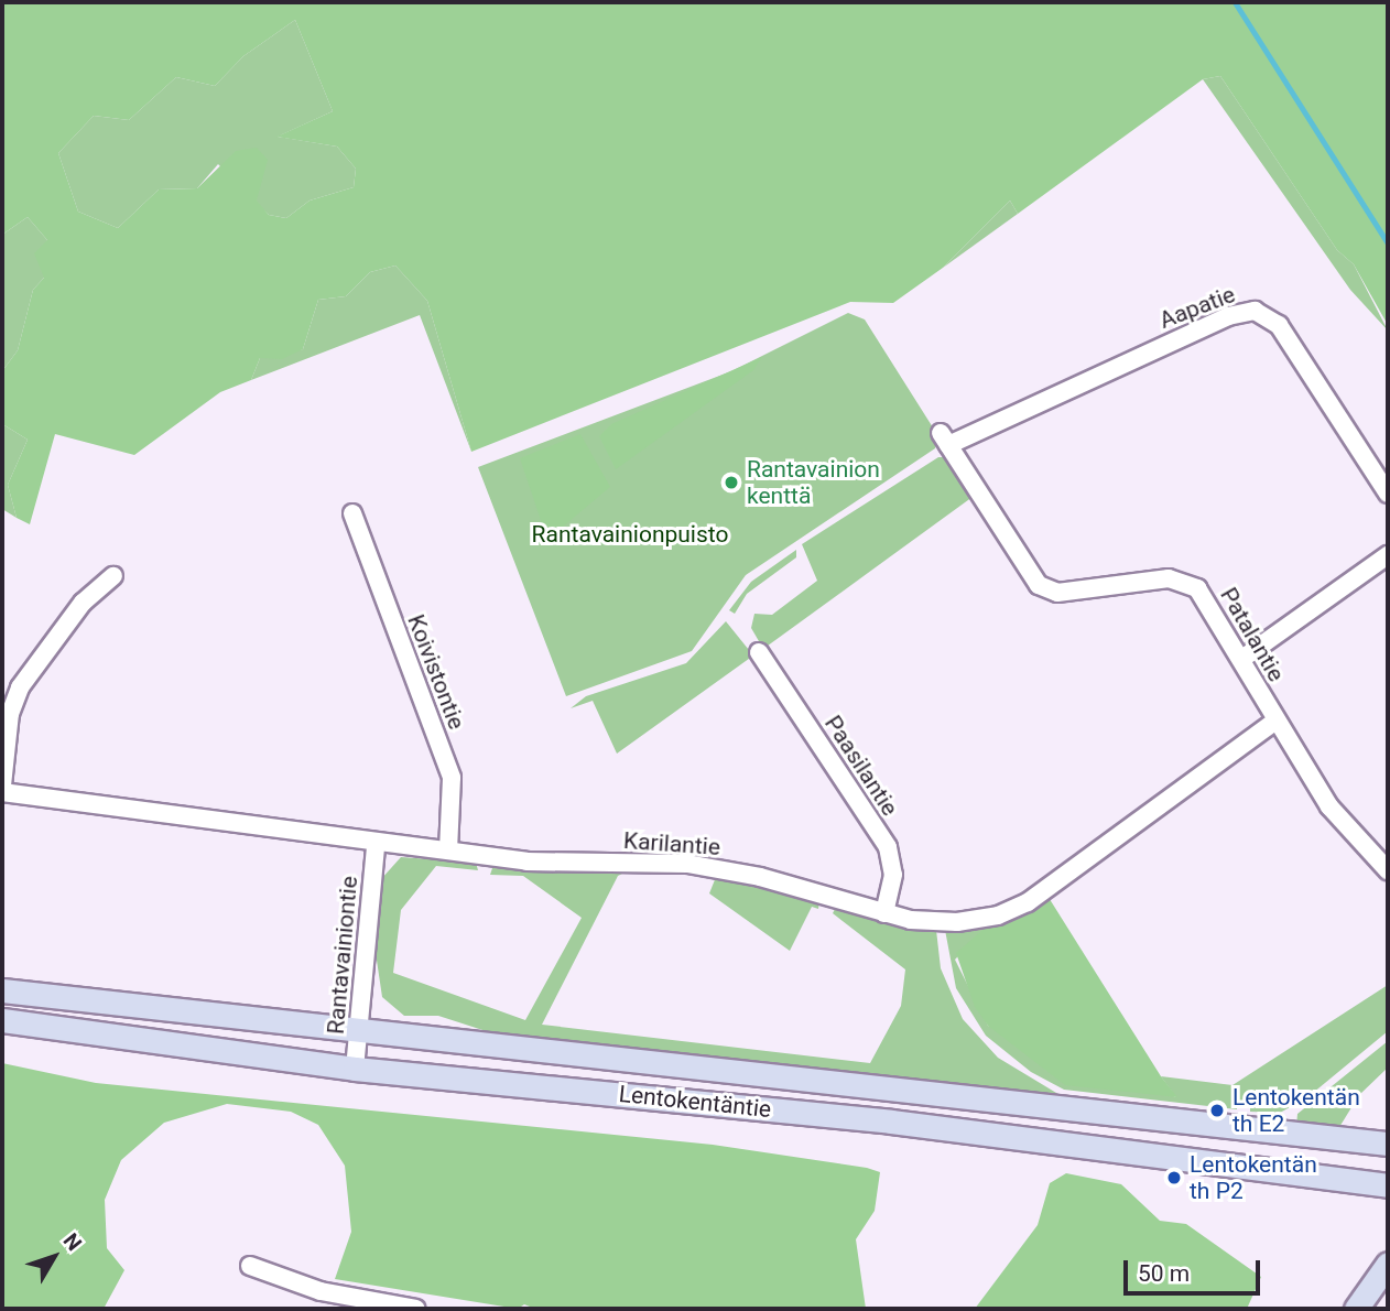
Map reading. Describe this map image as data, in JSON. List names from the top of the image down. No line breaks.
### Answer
{"streets":{"main road":["Lentokentäntie"],"street":["Aapatie","Patalantie","Koivistontie","Paasilantie","Karilantie","Rantavainiontie"]},"crossings":[["Aapatie","Patalantie"],["Patalantie","Karilantie"],["Koivistontie","Karilantie"],["Paasilantie","Karilantie"],["Karilantie","Rantavainiontie"],["Rantavainiontie","Lentokentäntie"]],"parks":["Rantavainionpuisto"],"places":["Rantavainion kenttä","Lentokentän th E2","Lentokentän th P2"],"scale_bar":"50 m","north":"top right"}
